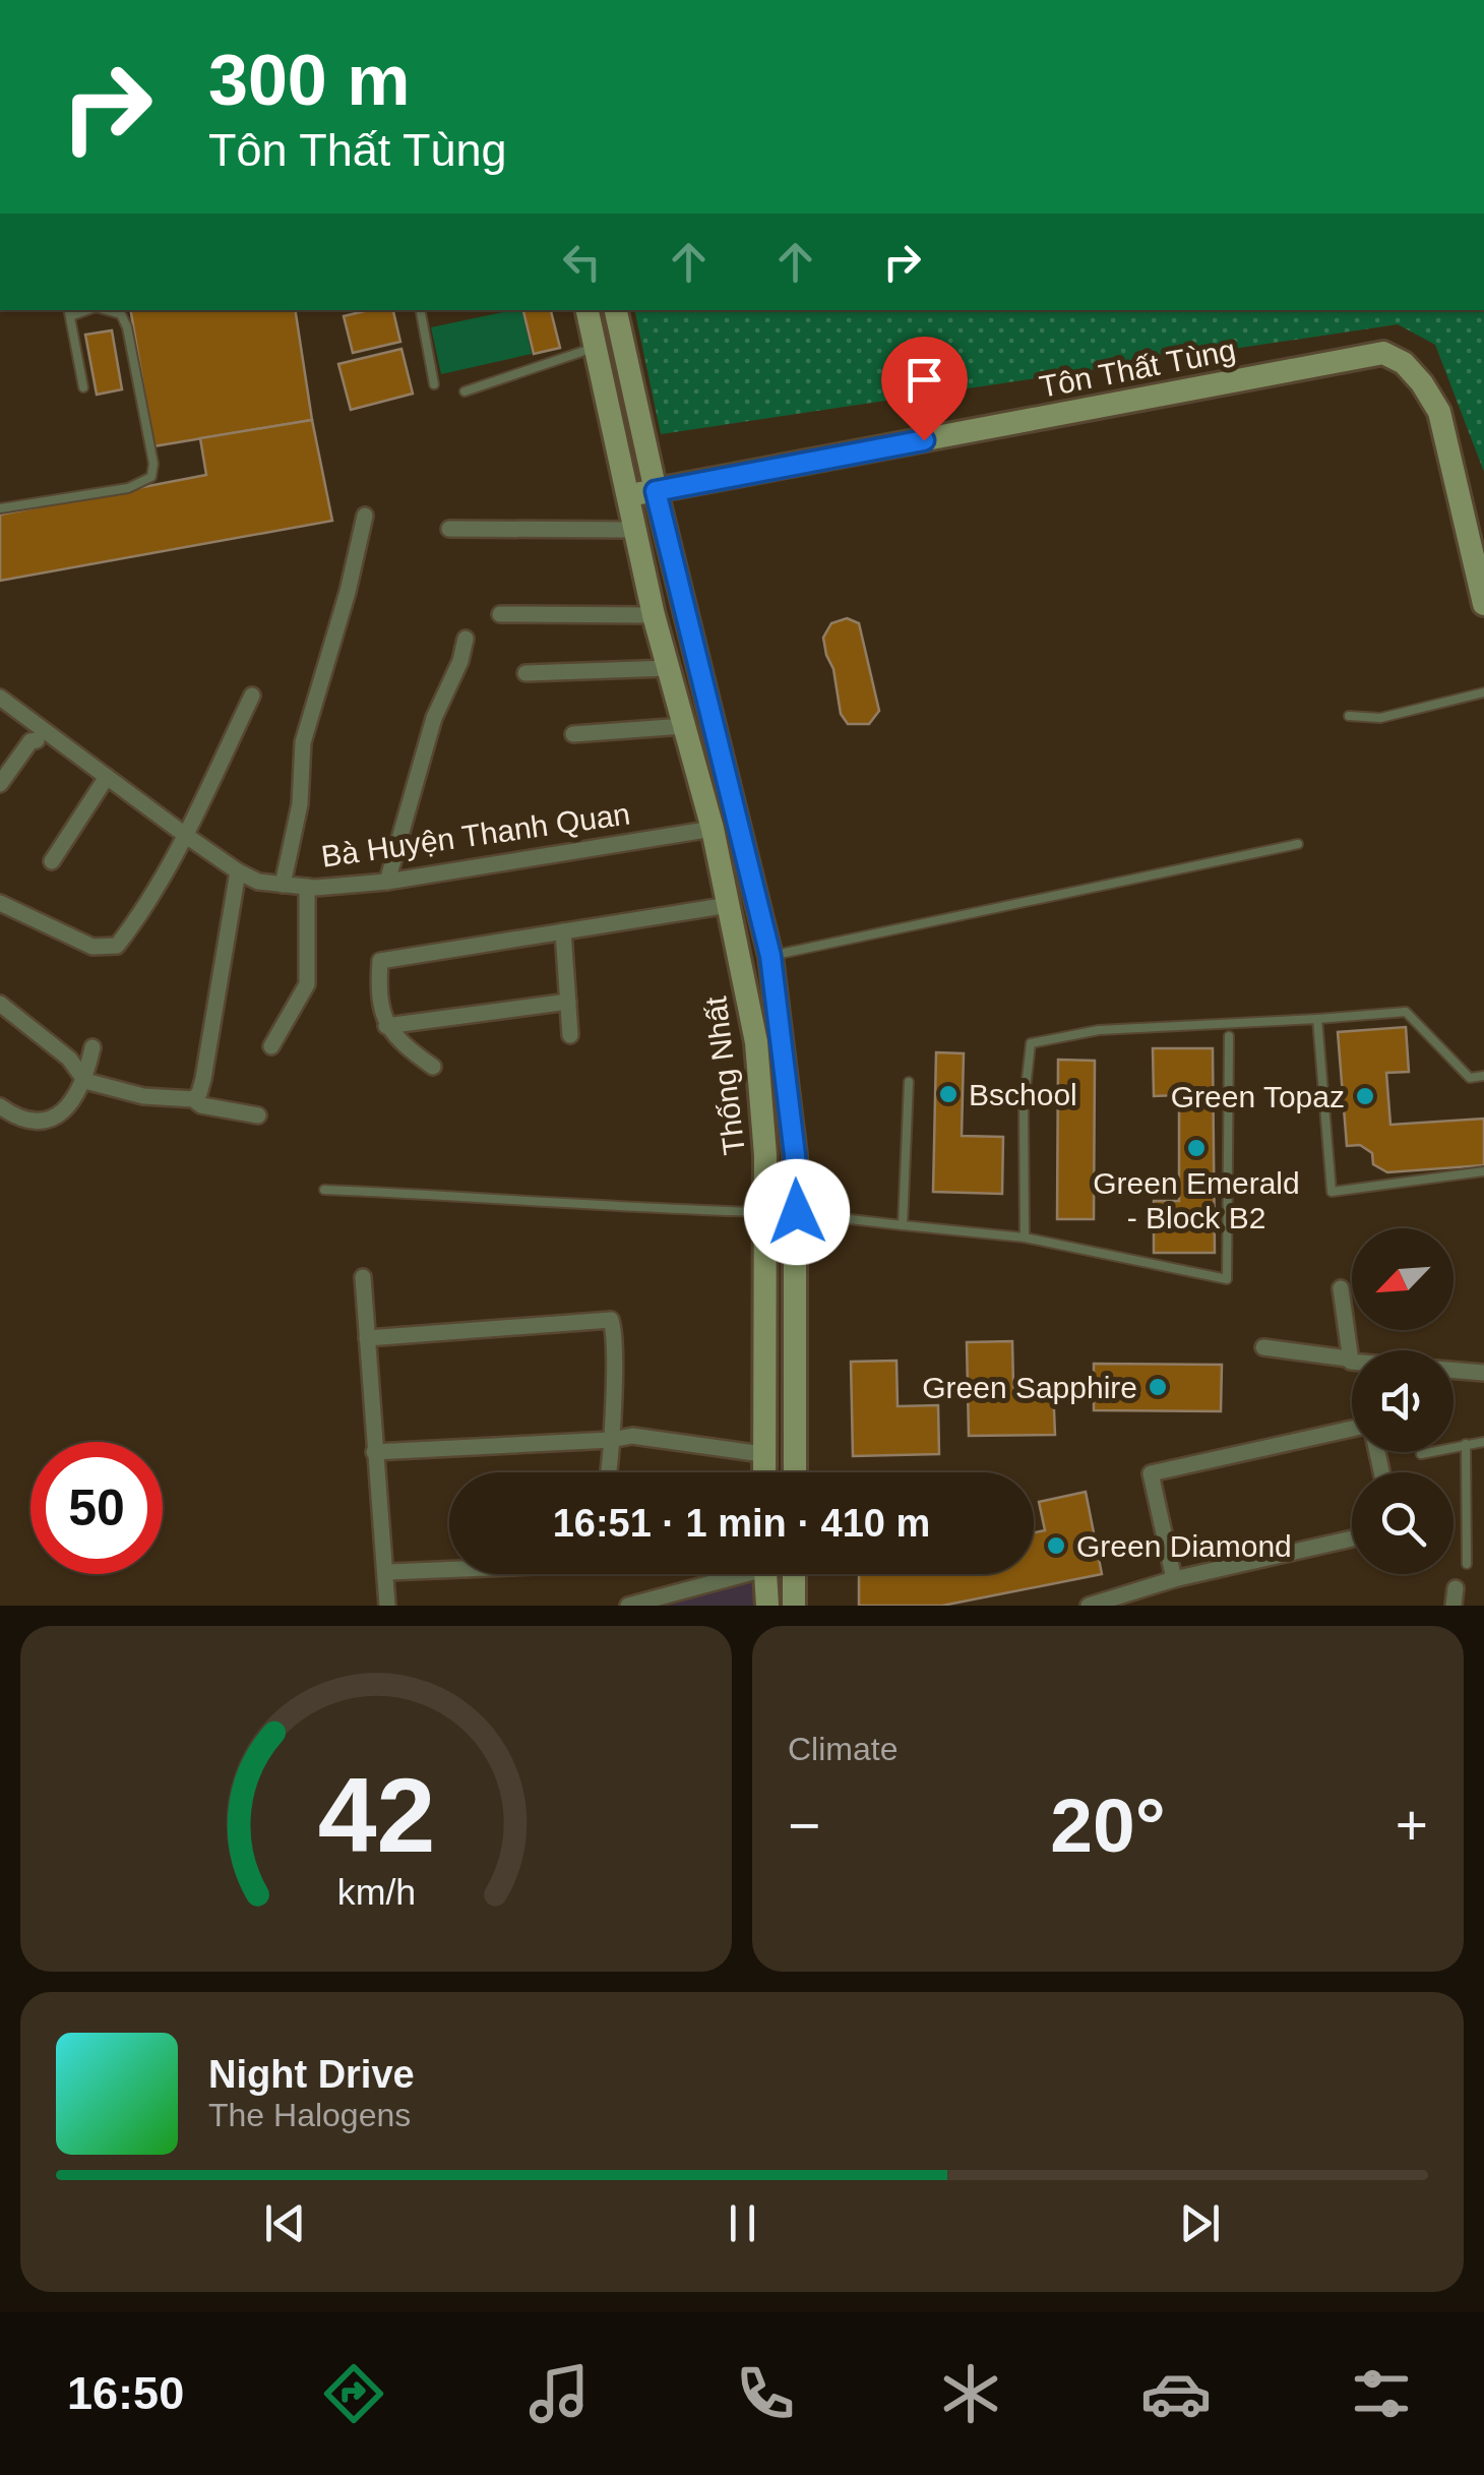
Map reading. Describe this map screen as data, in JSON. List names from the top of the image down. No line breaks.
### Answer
{"streets":{"main road":["Tôn Thất Tùng","Thống Nhất"],"street":["Bà Huyện Thanh Quan"]},"crossings":[["Tôn Thất Tùng","Thống Nhất"],["Bà Huyện Thanh Quan","Thống Nhất"]],"places":["Bschool","Green Topaz","Green Emerald - Block B2","Green Sapphire","Green Diamond"],"north":"bottom left","page":{"turn":["300 m","Tôn Thất Tùng"],"limit":"50","trip":"16:51 · 1 min · 410 m","tile":"Climate","heat":["−","20°","+"],"song":["Night Drive","The Halogens"],"tabs":"16:50","gauge":["42","km/h"]}}
